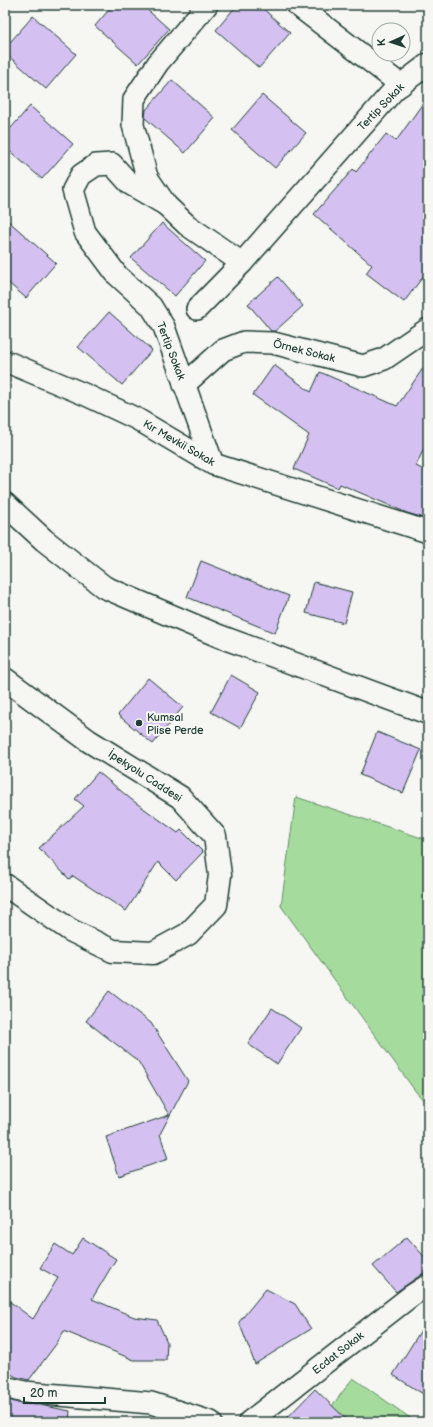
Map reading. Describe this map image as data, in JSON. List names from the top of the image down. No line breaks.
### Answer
{"streets":{"street":["Tertip Sokak","Örnek Sokak","Kır Mevkii Sokak","İpekyolu Caddesi","Ecdat Sokak"]},"crossings":[["Tertip Sokak","Örnek Sokak"],["Tertip Sokak","Kır Mevkii Sokak"]],"places":["Kumsal Plise Perde"],"scale_bar":"20 m","north":"left"}
